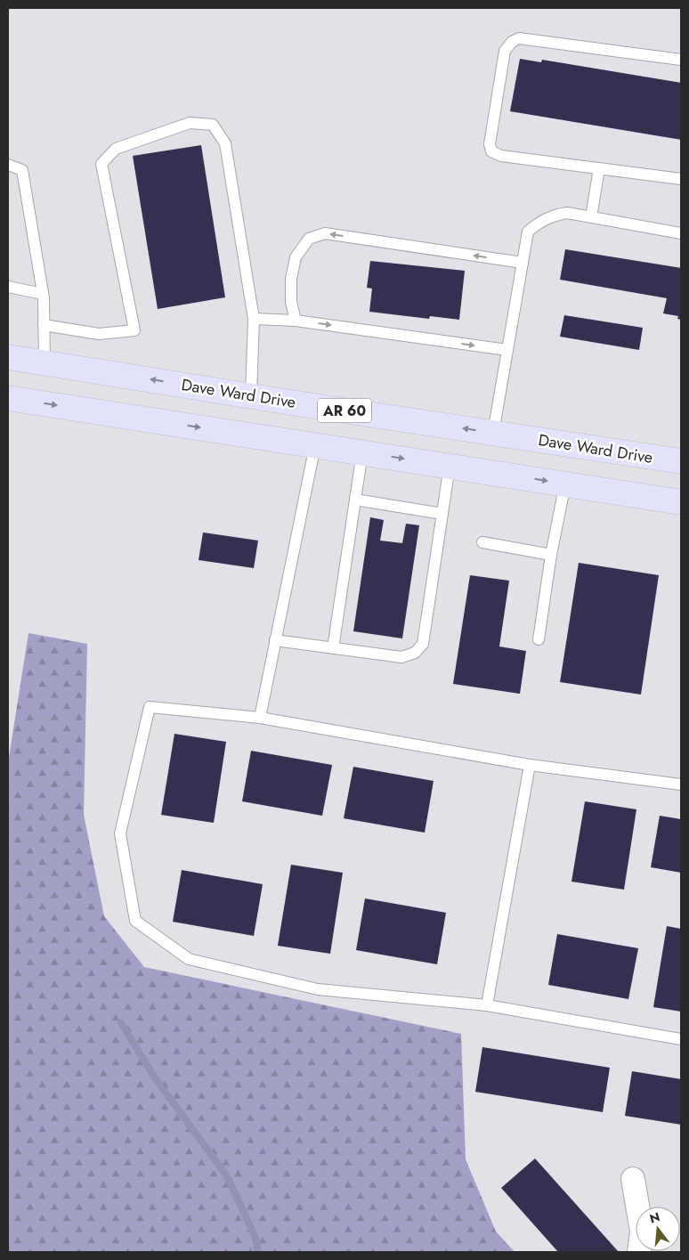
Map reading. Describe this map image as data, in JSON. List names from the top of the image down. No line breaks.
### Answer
{"streets":{"main road":["Dave Ward Drive","AR 60"]},"north":"top"}
